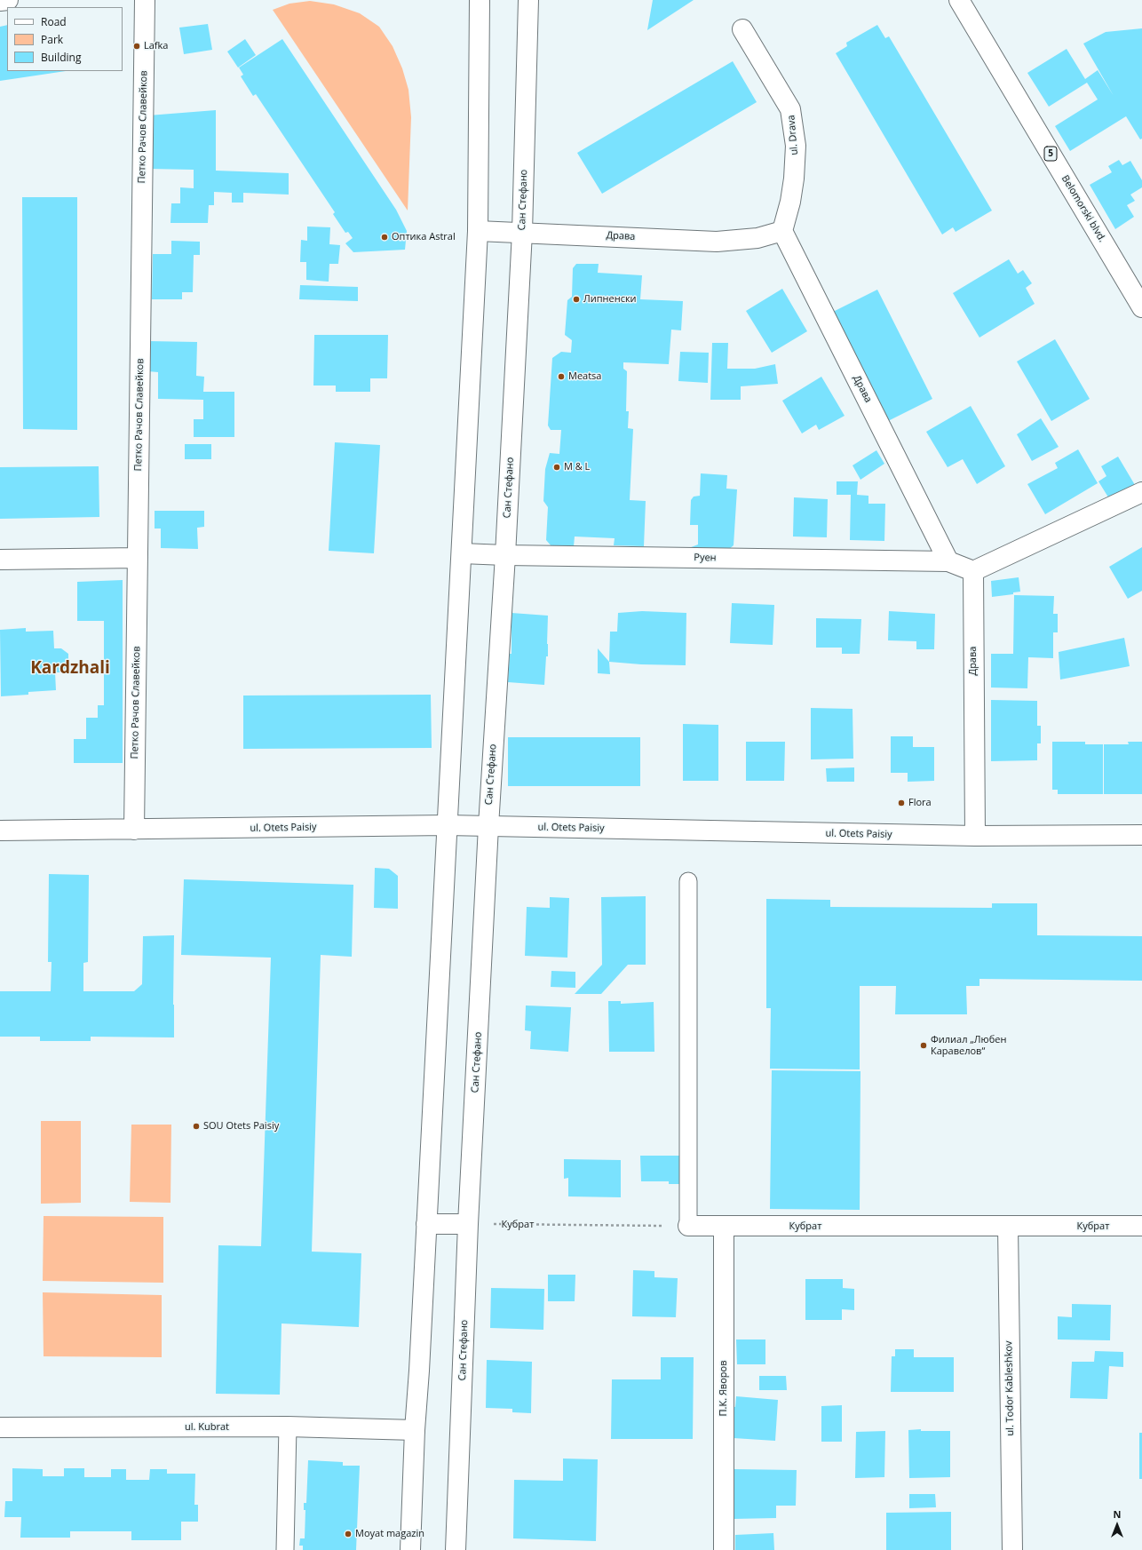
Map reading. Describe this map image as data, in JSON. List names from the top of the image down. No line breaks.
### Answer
{"streets":{"street":["Петко Рачов Славейков","ul. Drava","5","Сан Стефано","Belomorski blvd.","Драва","Руен","ul. Otets Paisiy","Кубрат","П.К. Яворов","ul. Todor Kableshkov","ul. Kubrat"]},"crossings":[["Петко Рачов Славейков","ul. Otets Paisiy"],["ul. Drava","Драва"],["Сан Стефано","Драва"],["Сан Стефано","Руен"],["Сан Стефано","ul. Otets Paisiy"],["Сан Стефано","Кубрат"],["Драва","Руен"],["Драва","ul. Otets Paisiy"],["Кубрат","П.К. Яворов"],["Кубрат","ul. Todor Kableshkov"]],"districts":["Kardzhali"],"places":["Lafka","Оптика Astral","Липненски","Meatsa","M & L","Flora","Филиал „Любен Каравелов“","SOU Otets Paisiy","Moyat magazin"],"legend":["Road","Park","Building"],"north":"top"}
